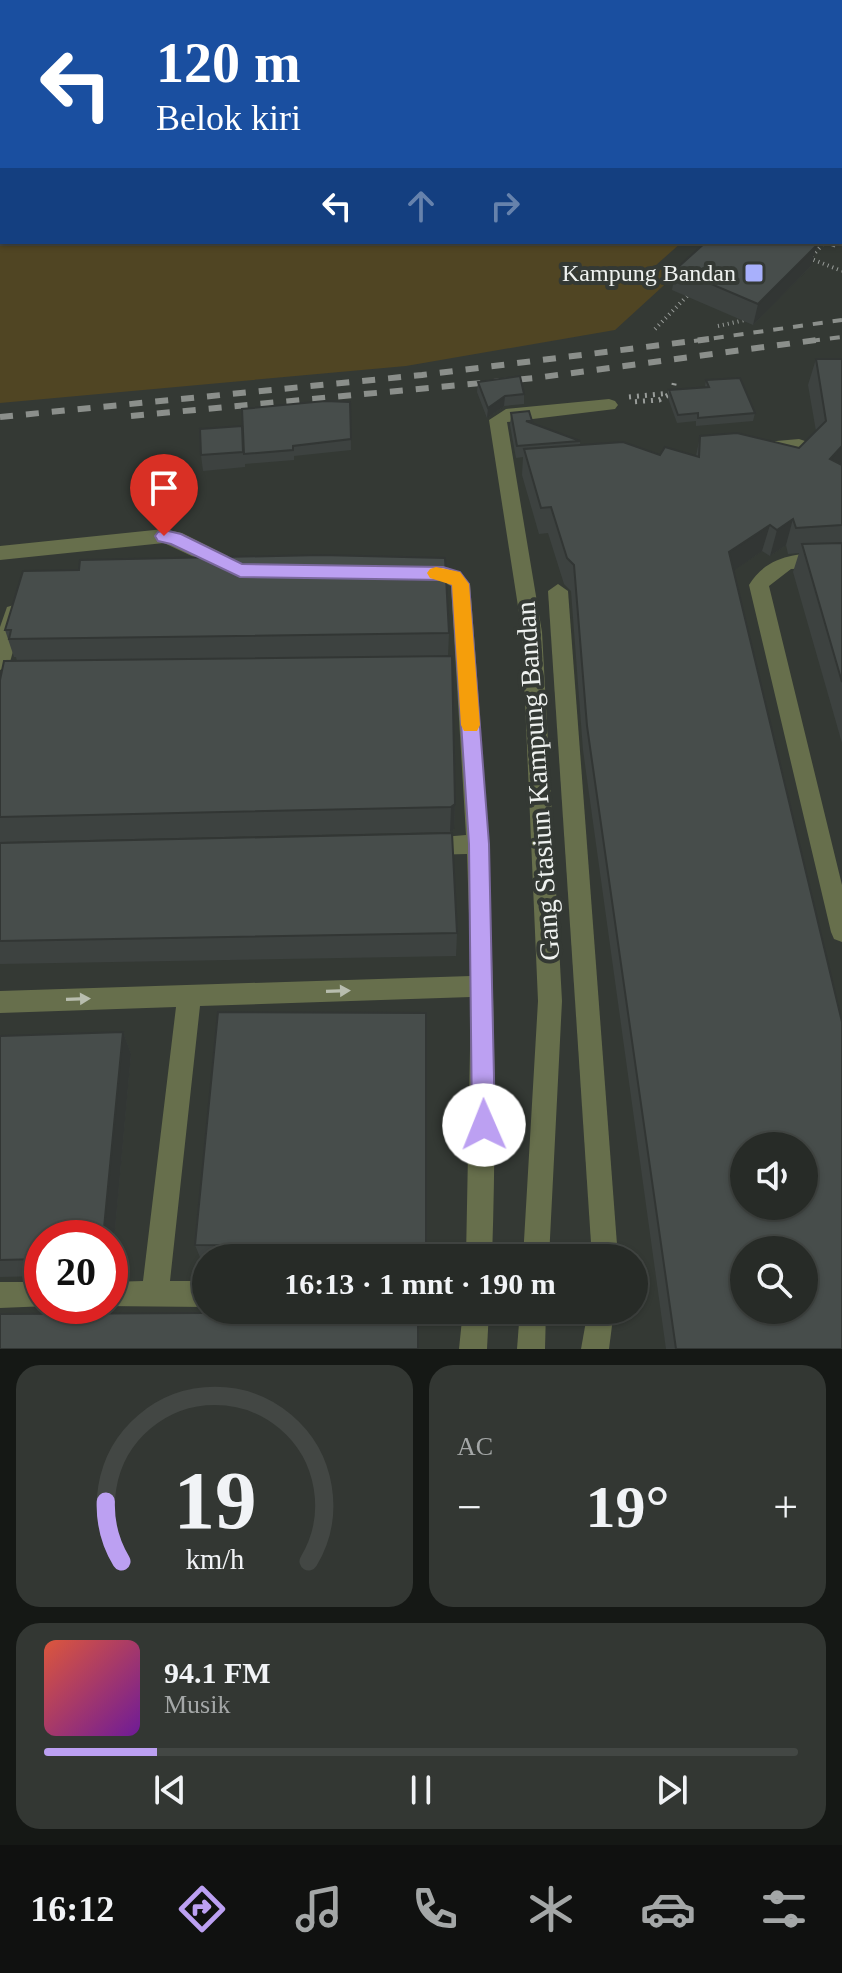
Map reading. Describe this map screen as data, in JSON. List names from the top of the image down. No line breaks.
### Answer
{"streets":{"street":["Gang Stasiun Kampung Bandan"]},"places":{"transit":["Kampung Bandan"]},"page":{"turn":["120 m","Belok kiri"],"limit":"20","trip":"16:13 · 1 mnt · 190 m","tile":"AC","heat":["−","19°","+"],"song":["94.1 FM","Musik"],"tabs":"16:12","gauge":["19","km/h"]}}
